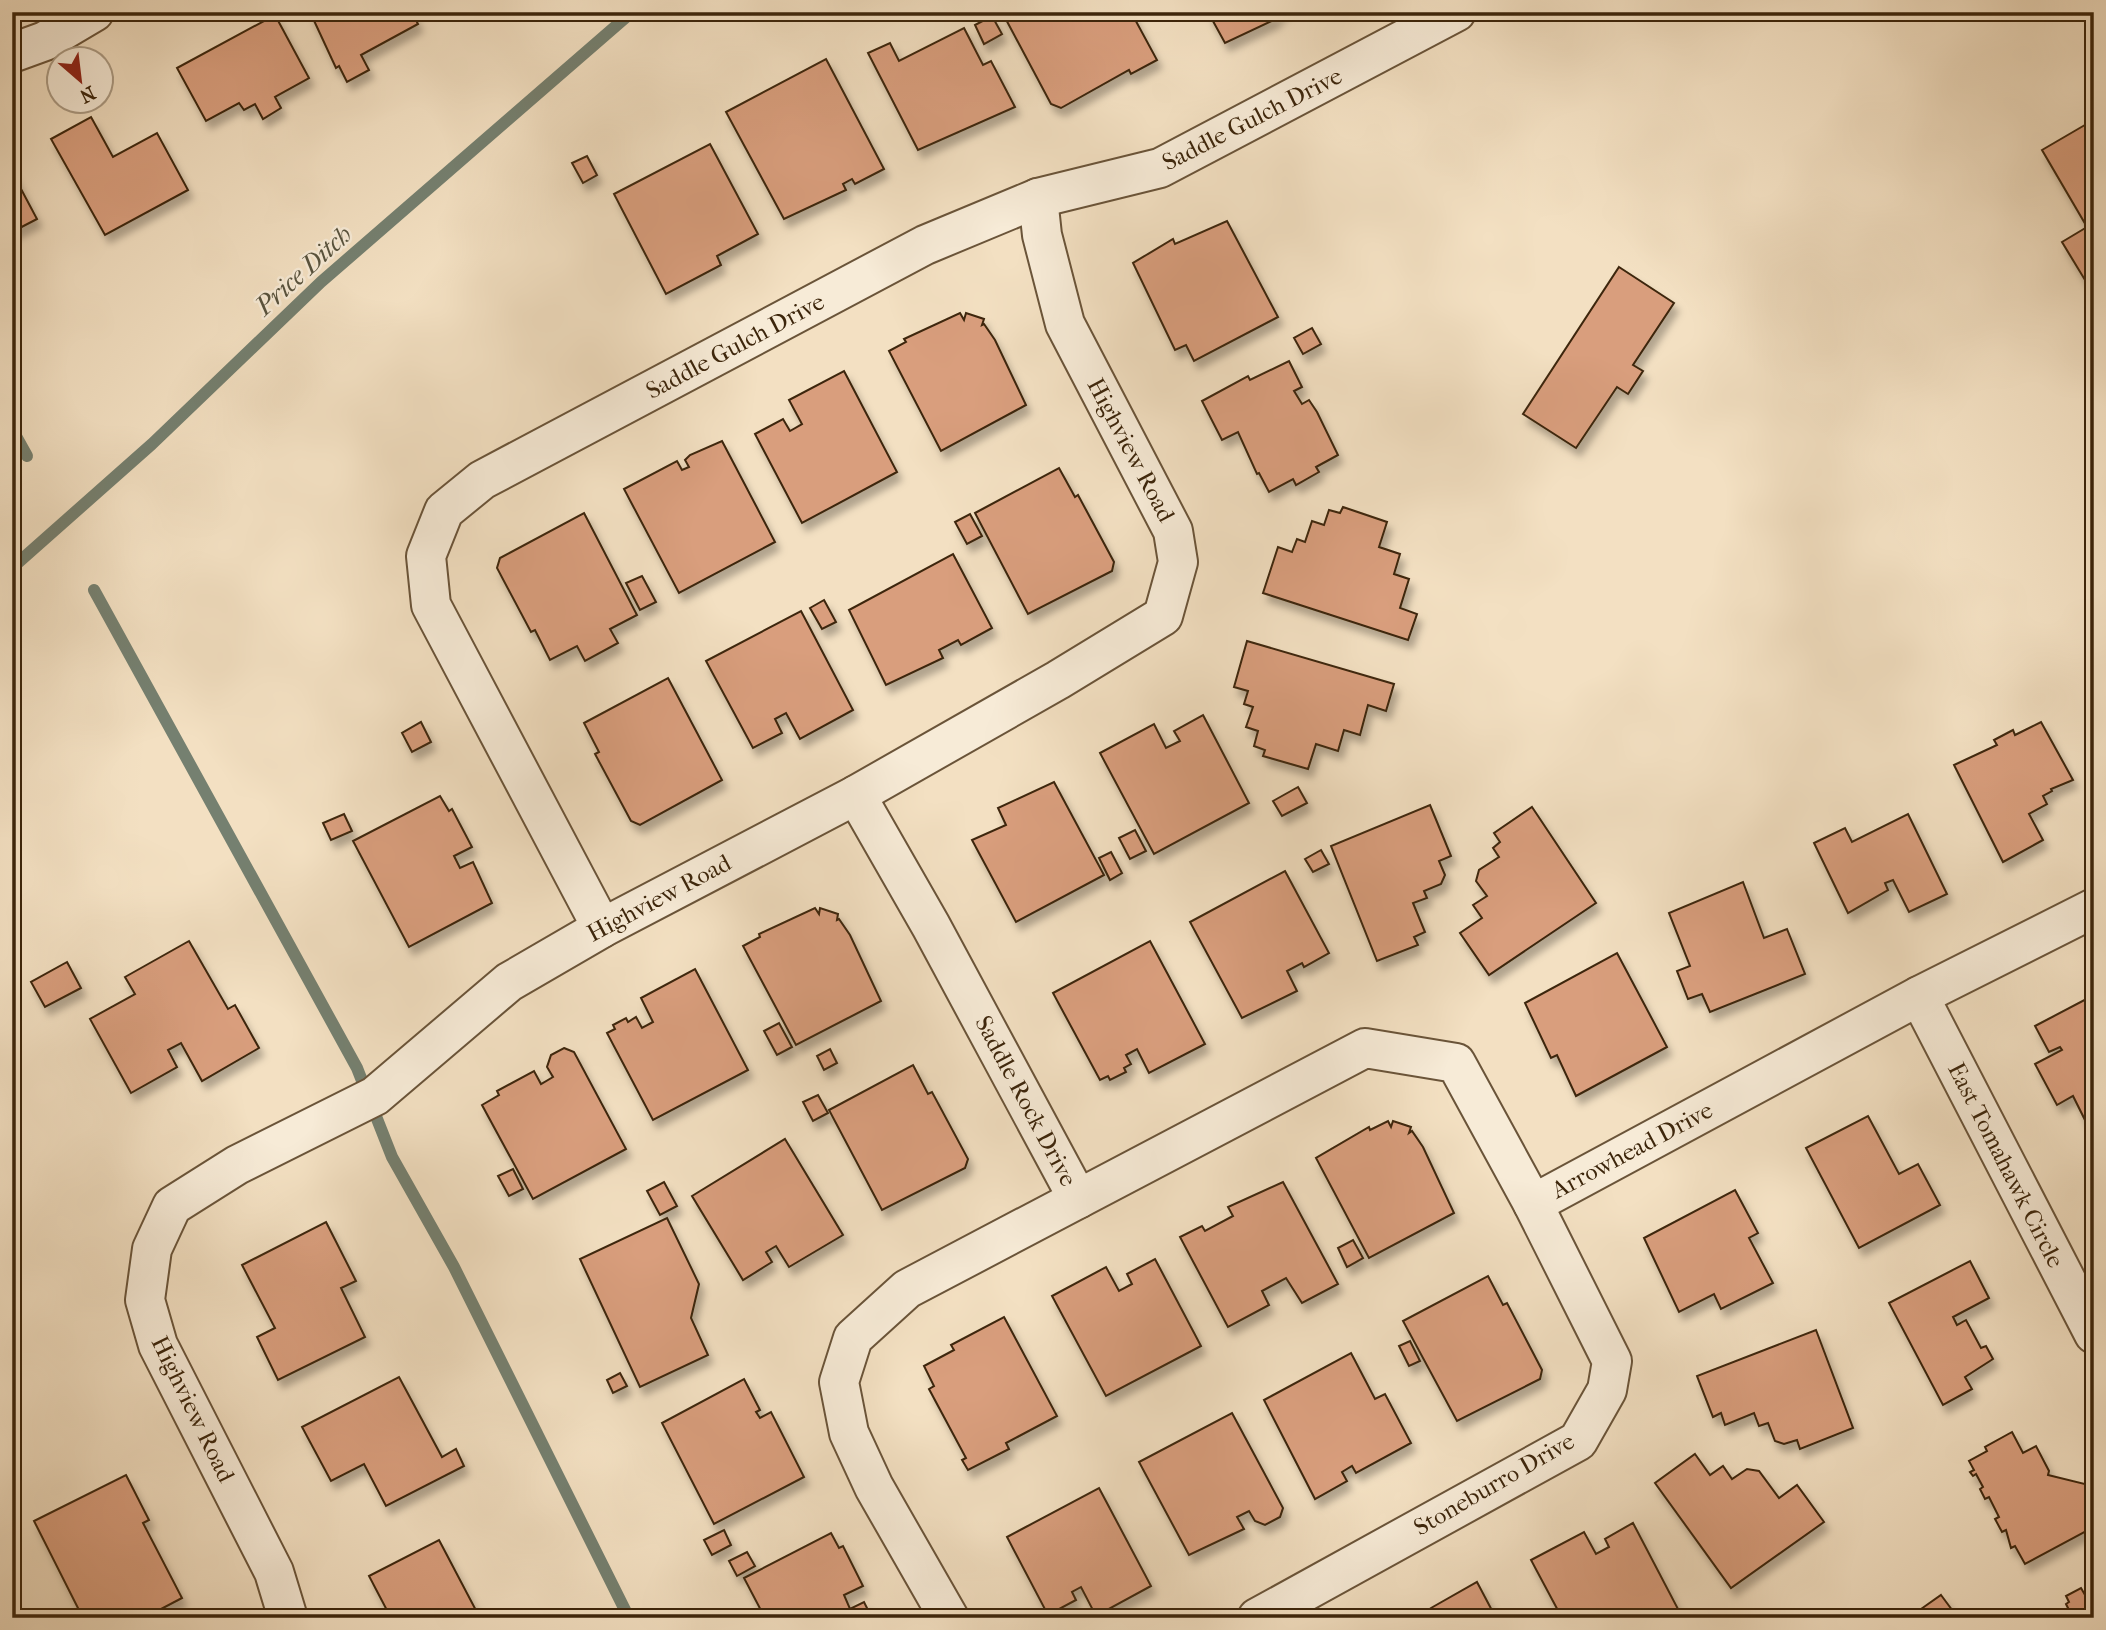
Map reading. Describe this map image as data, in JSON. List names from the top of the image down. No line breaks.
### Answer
{"streets":{"street":["Saddle Gulch Drive","Highview Road","Saddle Rock Drive","Arrowhead Drive","East Tomahawk Circle","Stoneburro Drive"]},"crossings":[["Saddle Gulch Drive","Highview Road"],["Highview Road","Saddle Rock Drive"],["Saddle Rock Drive","Arrowhead Drive"],["Arrowhead Drive","East Tomahawk Circle"],["Arrowhead Drive","Stoneburro Drive"]],"water":["Price Ditch"],"north":"bottom right"}
